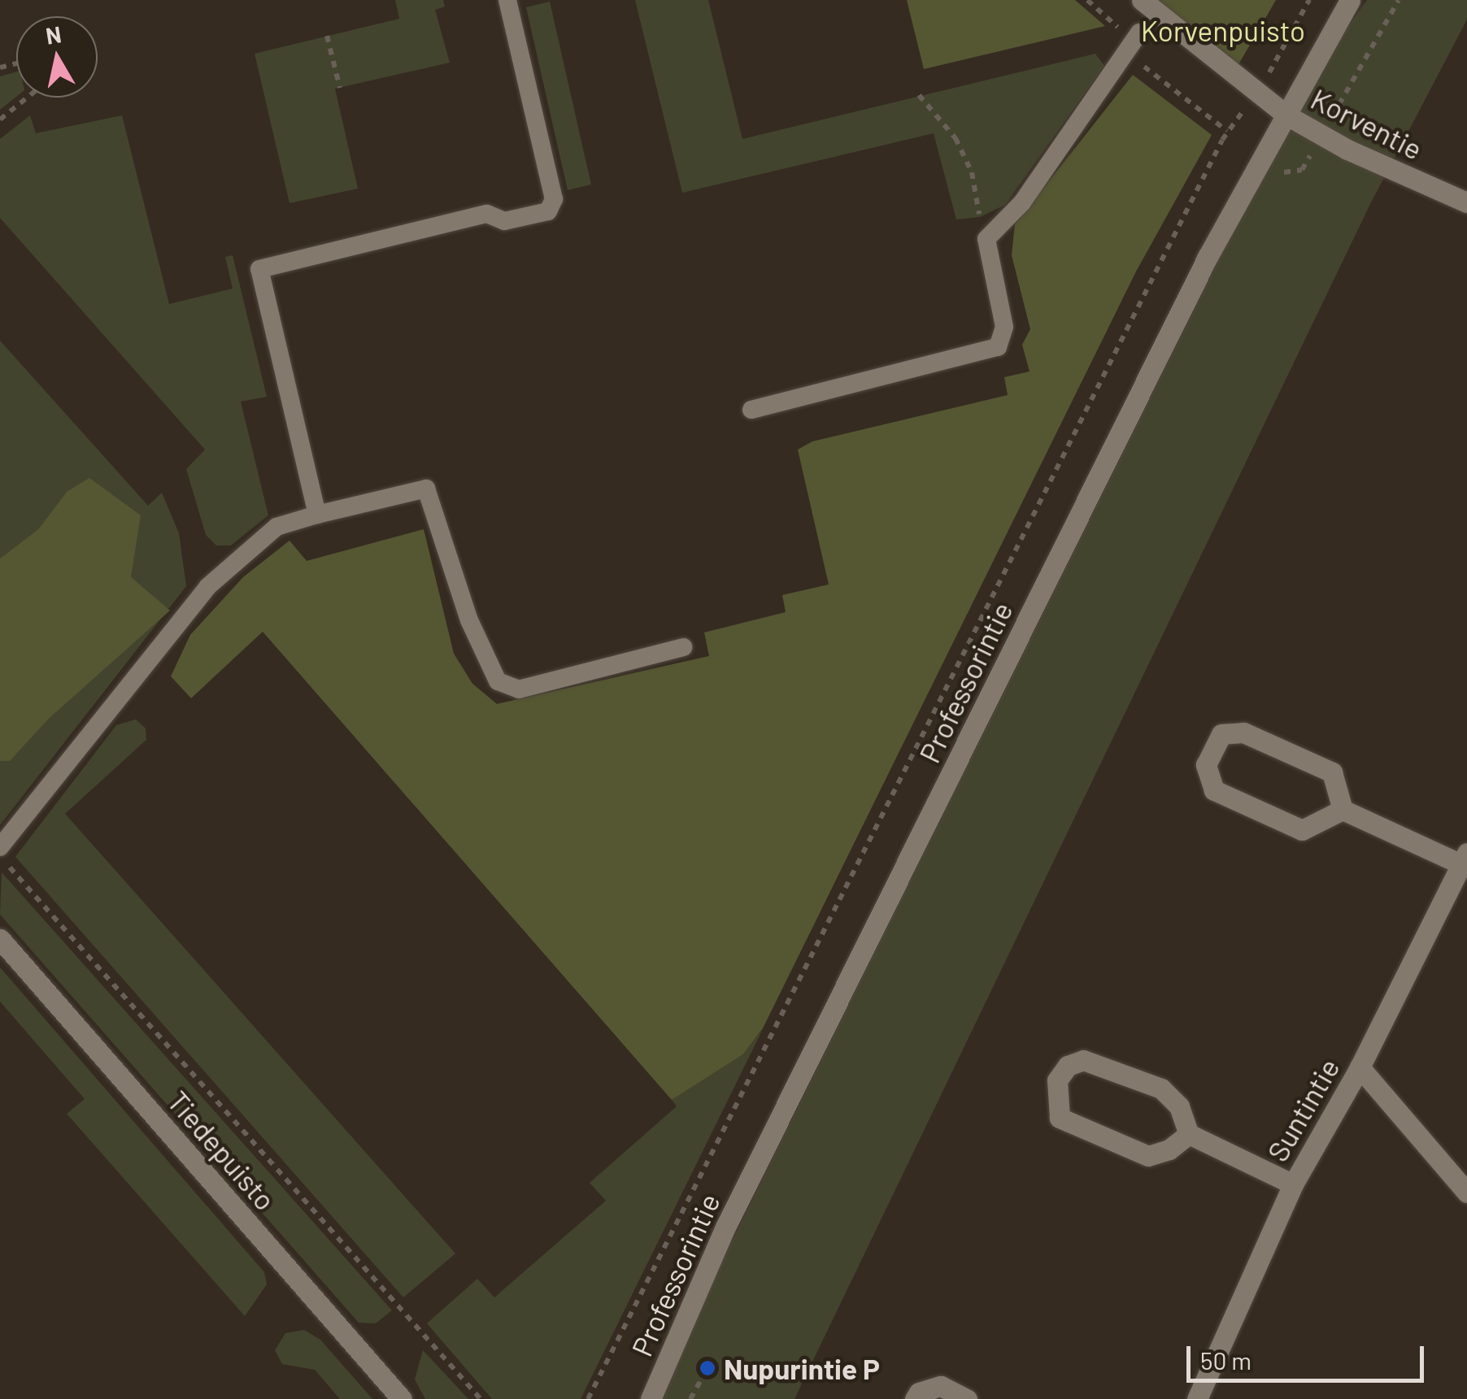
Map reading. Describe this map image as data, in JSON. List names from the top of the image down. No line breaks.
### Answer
{"streets":{"street":["Korventie","Professorintie","Suntintie","Tiedepuisto"]},"crossings":[["Korventie","Professorintie"]],"parks":["Korvenpuisto"],"places":["Nupurintie P"],"scale_bar":"50 m","north":"top"}
